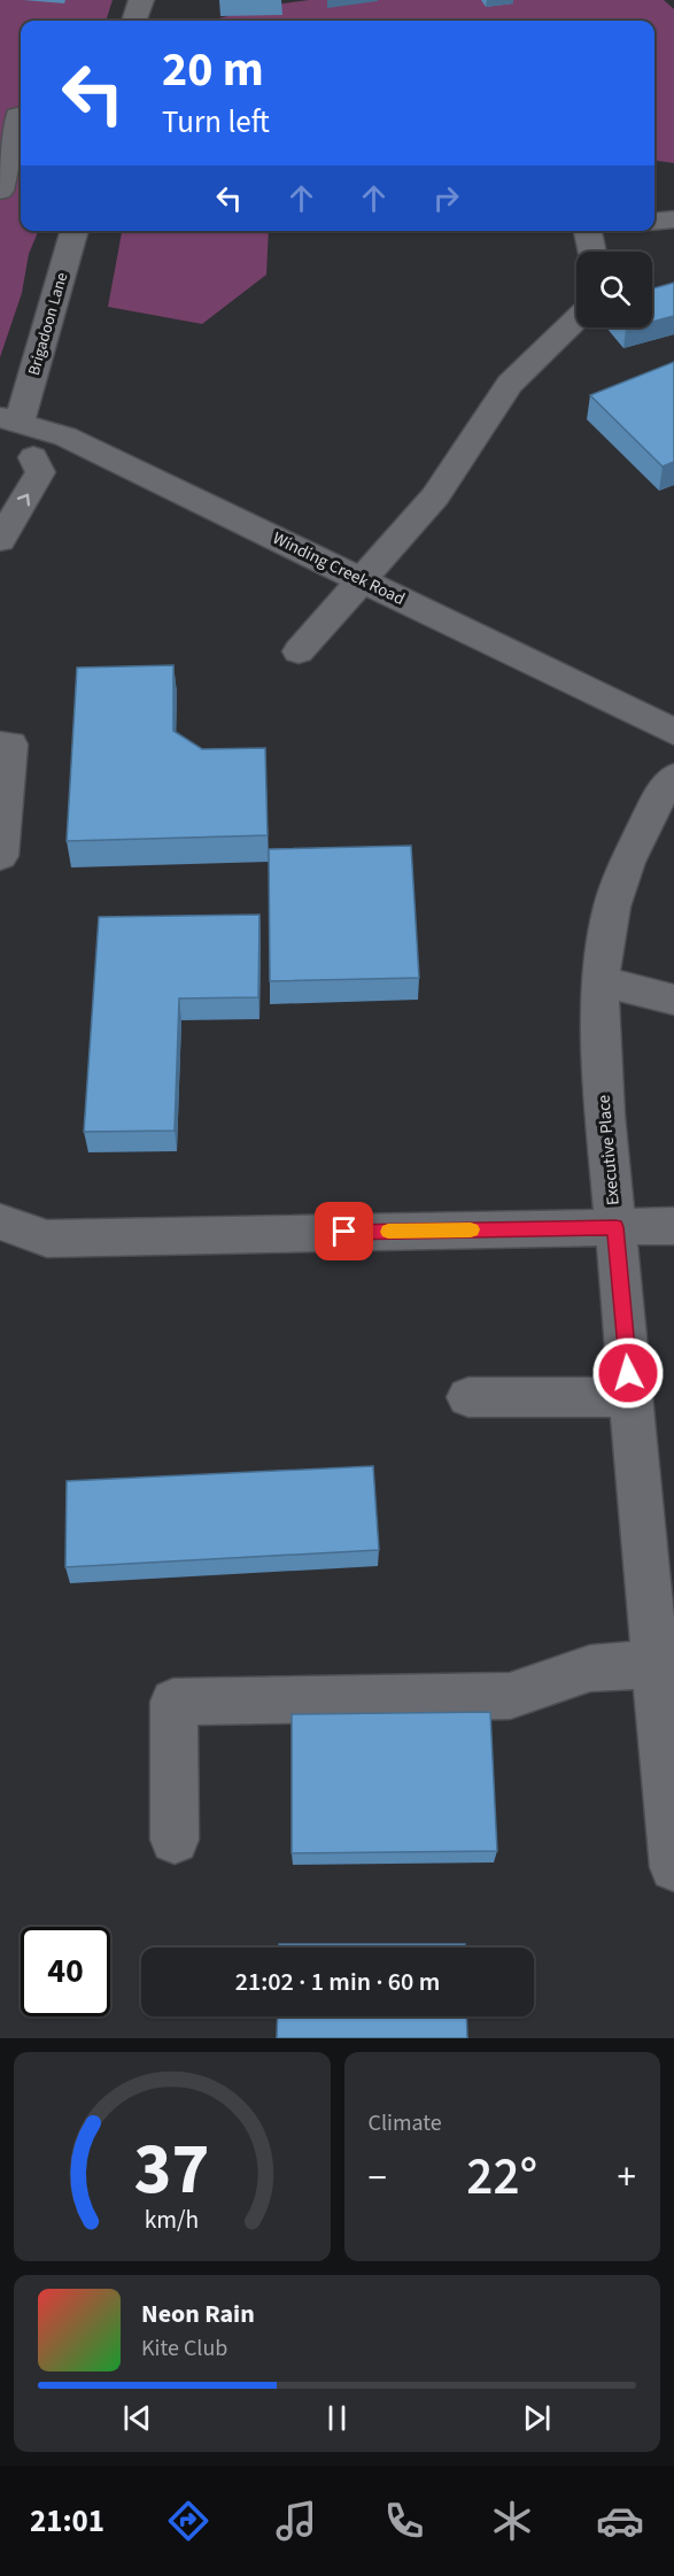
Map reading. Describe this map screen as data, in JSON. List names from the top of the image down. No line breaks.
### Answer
{"streets":{"street":["Brigadoon Lane","Winding Creek Road","Executive Place"]},"crossings":[["Brigadoon Lane","Winding Creek Road"]],"page":{"turn":["20 m","Turn left"],"limit":"40","trip":"21:02 · 1 min · 60 m","tile":"Climate","heat":["−","22°","+"],"song":["Neon Rain","Kite Club"],"tabs":"21:01","gauge":["37","km/h"]}}
